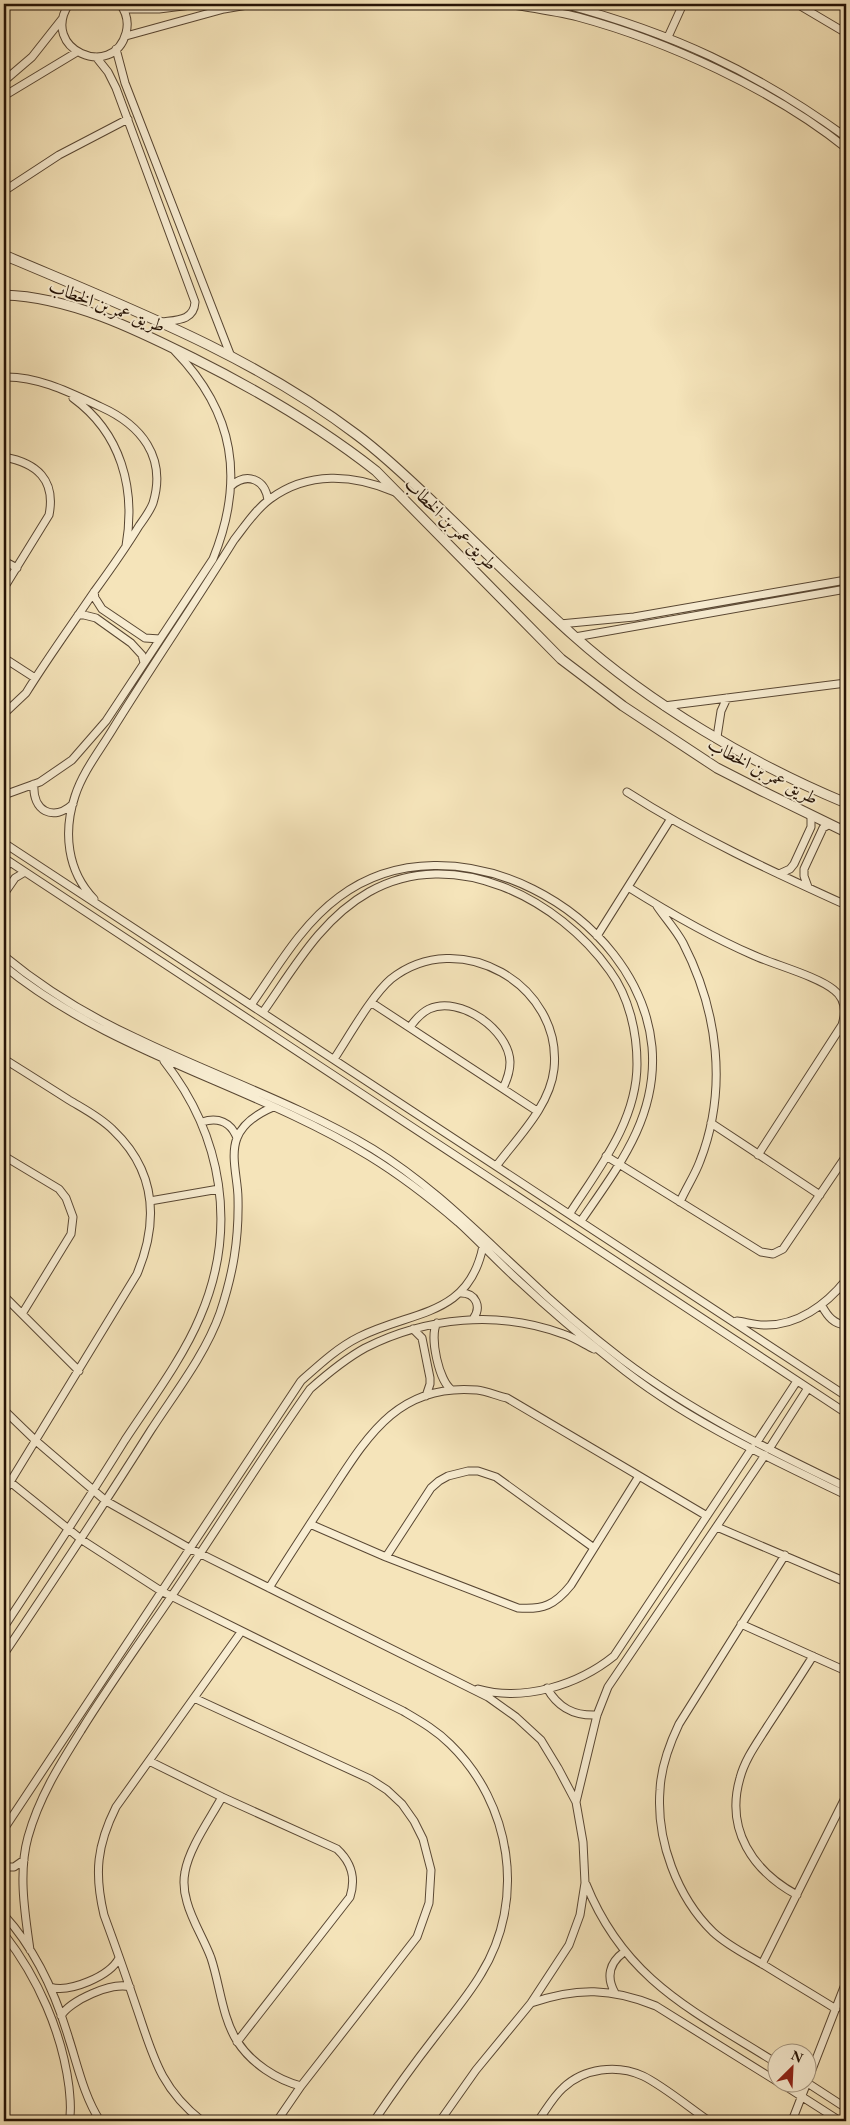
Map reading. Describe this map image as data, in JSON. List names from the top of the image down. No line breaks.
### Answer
{"streets":{"street":["طريق عمر بن الخطاب"]},"north":"top right"}
